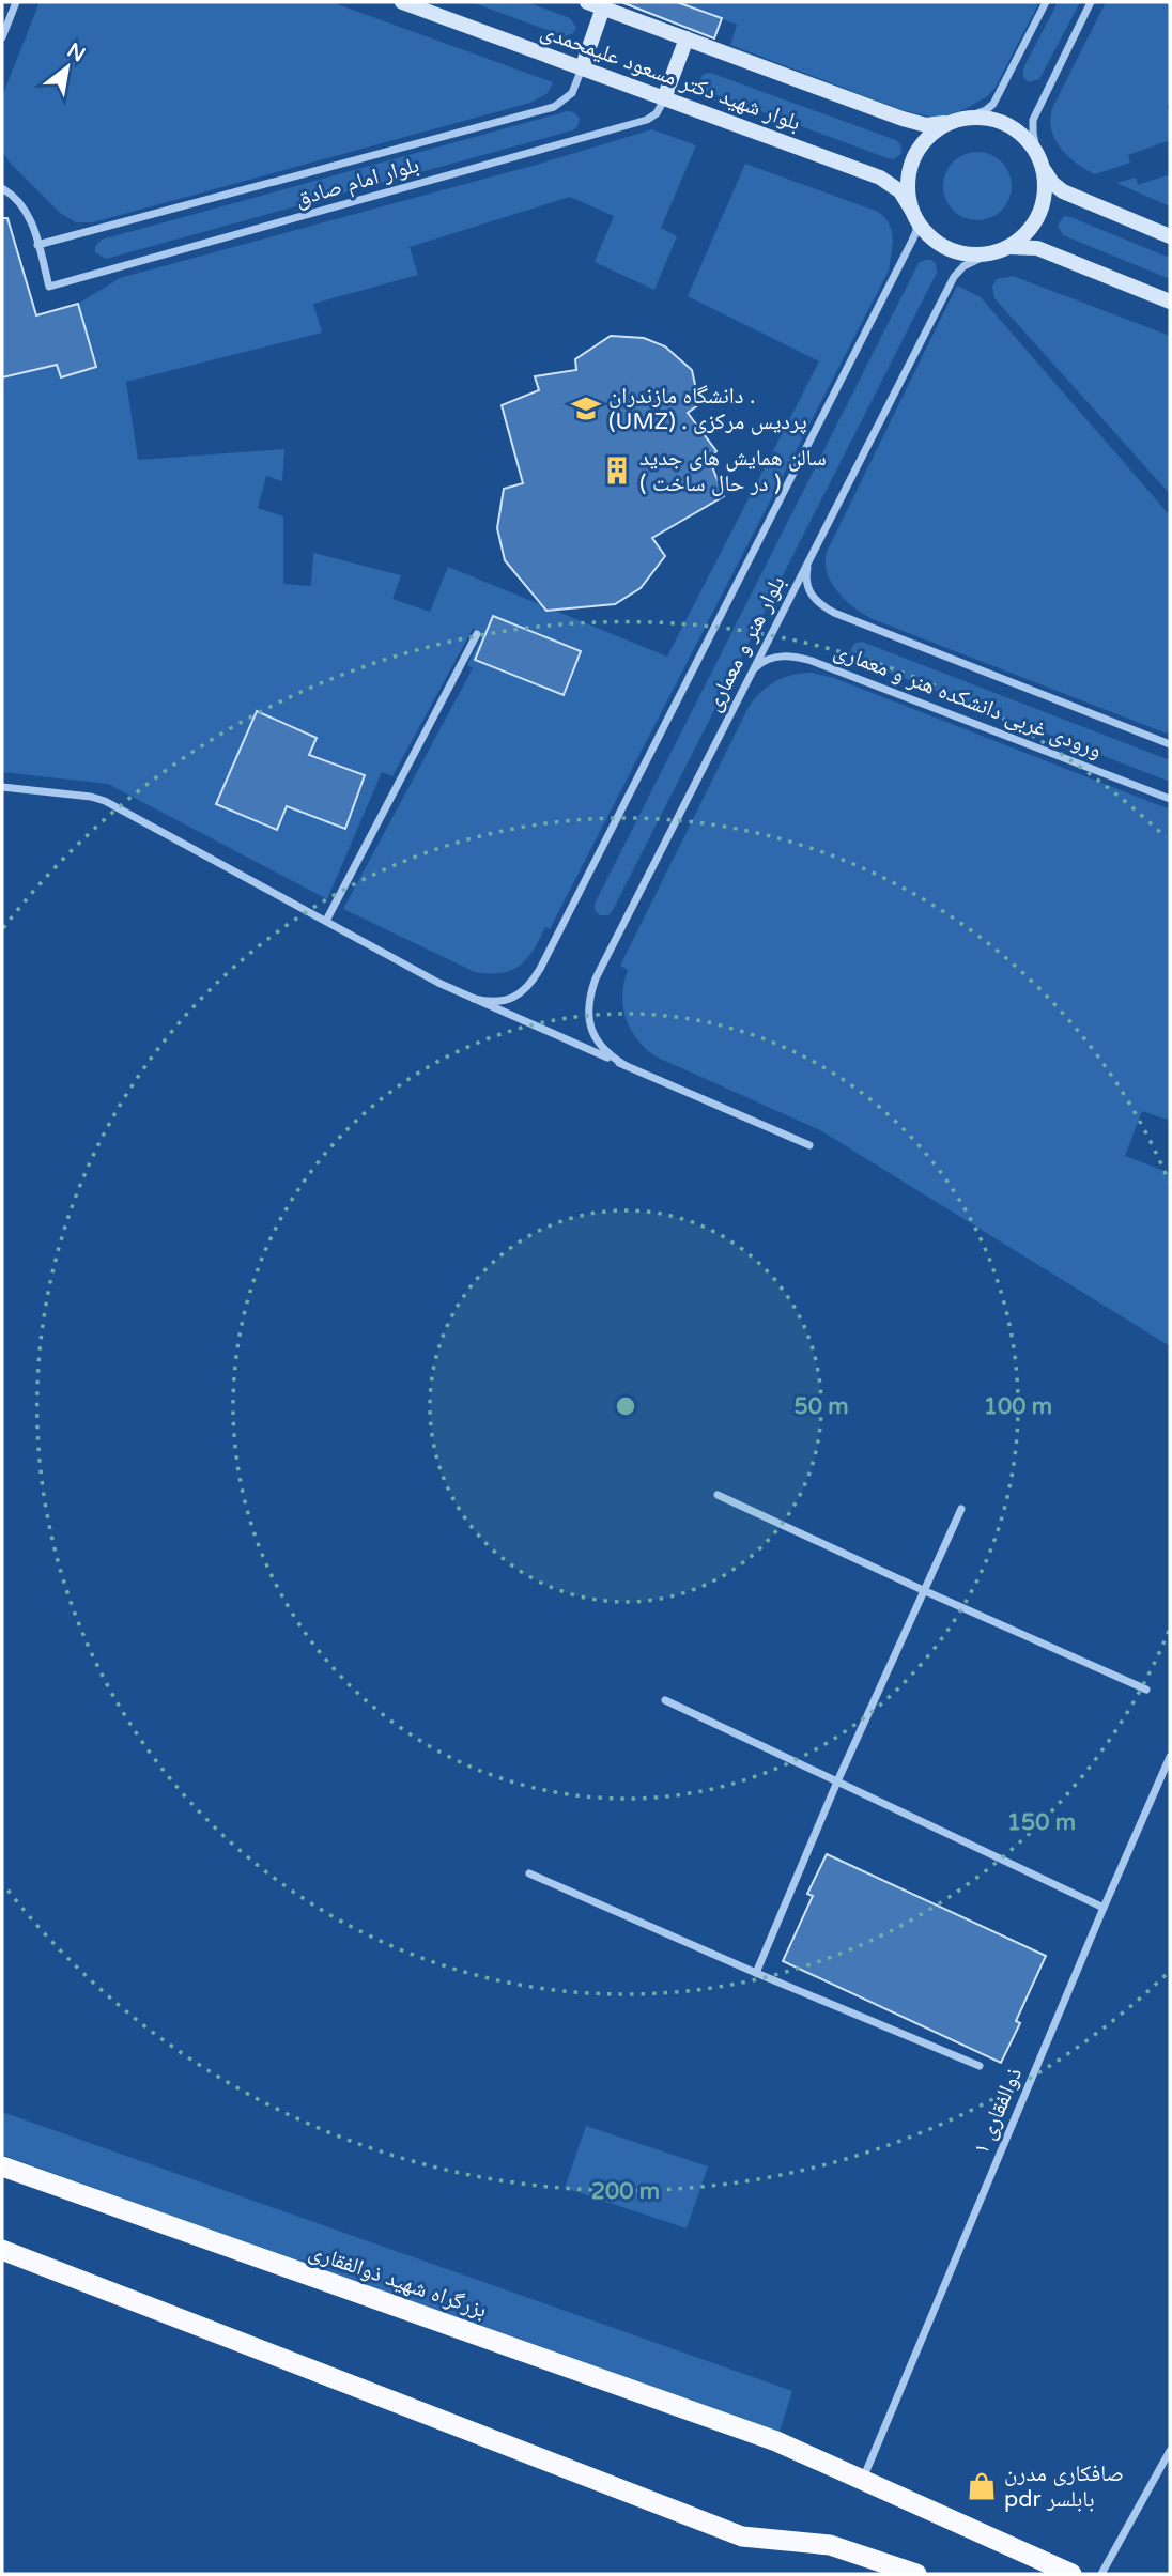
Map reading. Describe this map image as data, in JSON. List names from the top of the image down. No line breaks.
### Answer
{"streets":{"highway":["بزرگراه شهید ذوالفقاری"],"main road":["بلوار شهید دکتر مسعود علیمحمدی"],"street":["بلوار امام صادق","بلوار هنر و معماری","ورودی غربی دانشکده هنر و معماری","ذوالفقاری ۱"]},"crossings":[["بلوار شهید دکتر مسعود علیمحمدی","بلوار امام صادق"],["بلوار شهید دکتر مسعود علیمحمدی","بلوار هنر و معماری"],["بلوار هنر و معماری","ورودی غربی دانشکده هنر و معماری"],["ذوالفقاری ۱","بزرگراه شهید ذوالفقاری"]],"places":{"school or university":["دانشگاه مازندران . (UMZ) . پردیس مرکزی"],"building":["سالن همایش های جدید ( در حال ساخت )"],"shop":["صافکاری مدرن pdr بابلسر"]},"north":"top right","rings":["50 m","100 m","150 m","200 m"]}
